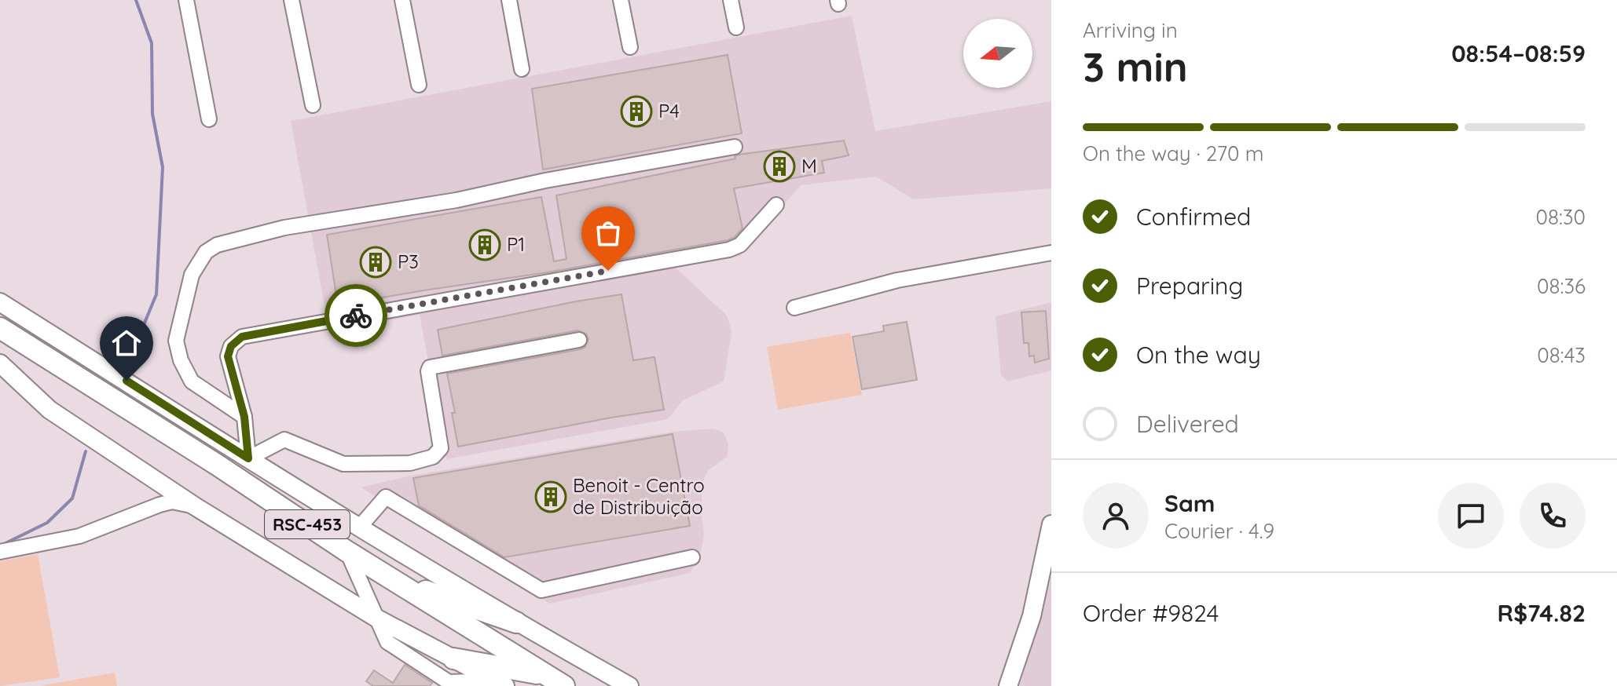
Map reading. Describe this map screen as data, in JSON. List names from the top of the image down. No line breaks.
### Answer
{"streets":{"highway":["RSC-453"]},"places":{"building":["P4","M","P1","P3","Benoit - Centro de Distribuição"]},"north":"left","page":{"heading":["3 min","Arriving in","08:54–08:59"],"panel":["Sam","Courier · 4.9","Order #9824","R$74.82"],"bar":"On the way · 270 m","list":[["Confirmed","08:30"],["Preparing","08:36"],["On the way","08:43"],"Delivered"]}}
